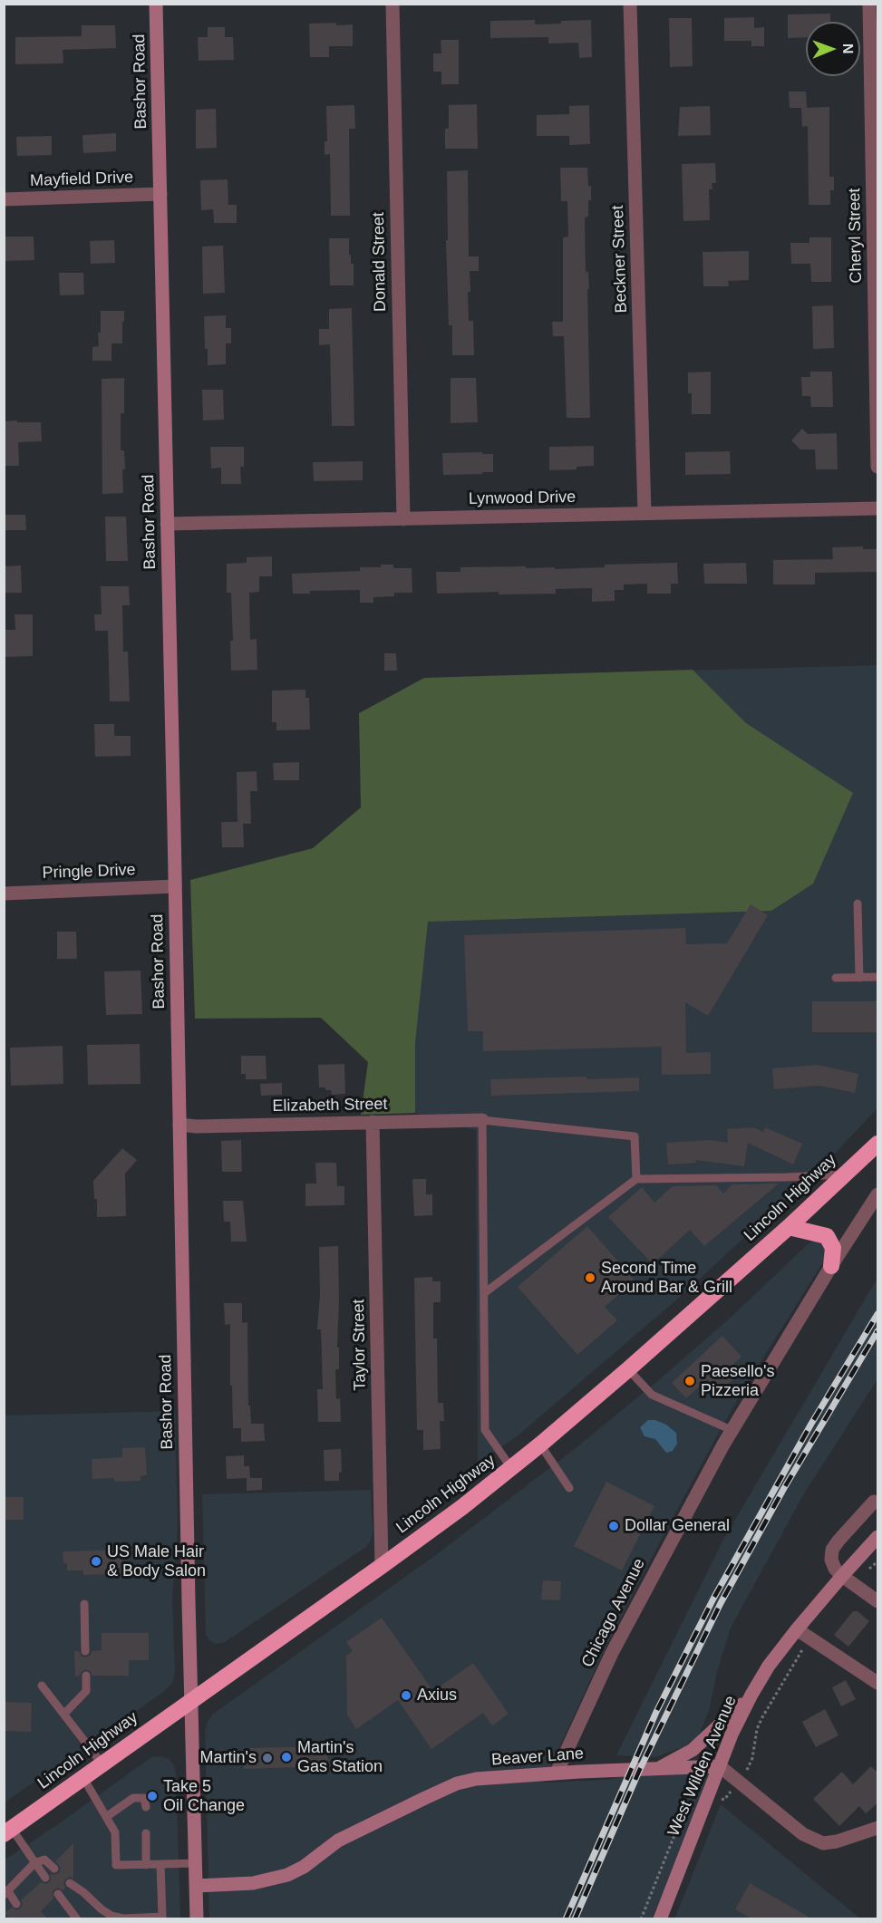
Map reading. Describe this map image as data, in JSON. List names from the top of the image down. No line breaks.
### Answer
{"streets":{"highway":["Lincoln Highway"],"street":["Bashor Road","Mayfield Drive","Cheryl Street","Beckner Street","Donald Street","Lynwood Drive","Pringle Drive","Elizabeth Street","Taylor Street","Chicago Avenue","Beaver Lane","West Wilden Avenue"]},"crossings":[["Bashor Road","Mayfield Drive"],["Bashor Road","Lynwood Drive"],["Bashor Road","Pringle Drive"],["Bashor Road","Elizabeth Street"],["Bashor Road","Lincoln Highway"],["Bashor Road","Beaver Lane"],["Beckner Street","Lynwood Drive"],["Donald Street","Lynwood Drive"],["Elizabeth Street","Taylor Street"],["Lincoln Highway","Taylor Street"],["Chicago Avenue","Beaver Lane"],["Beaver Lane","West Wilden Avenue"]],"places":["Second Time Around Bar & Grill","Paesello's Pizzeria","Dollar General","US Male Hair & Body Salon","Axius","Martin's Gas Station","Martin's","Take 5 Oil Change"],"north":"right"}
